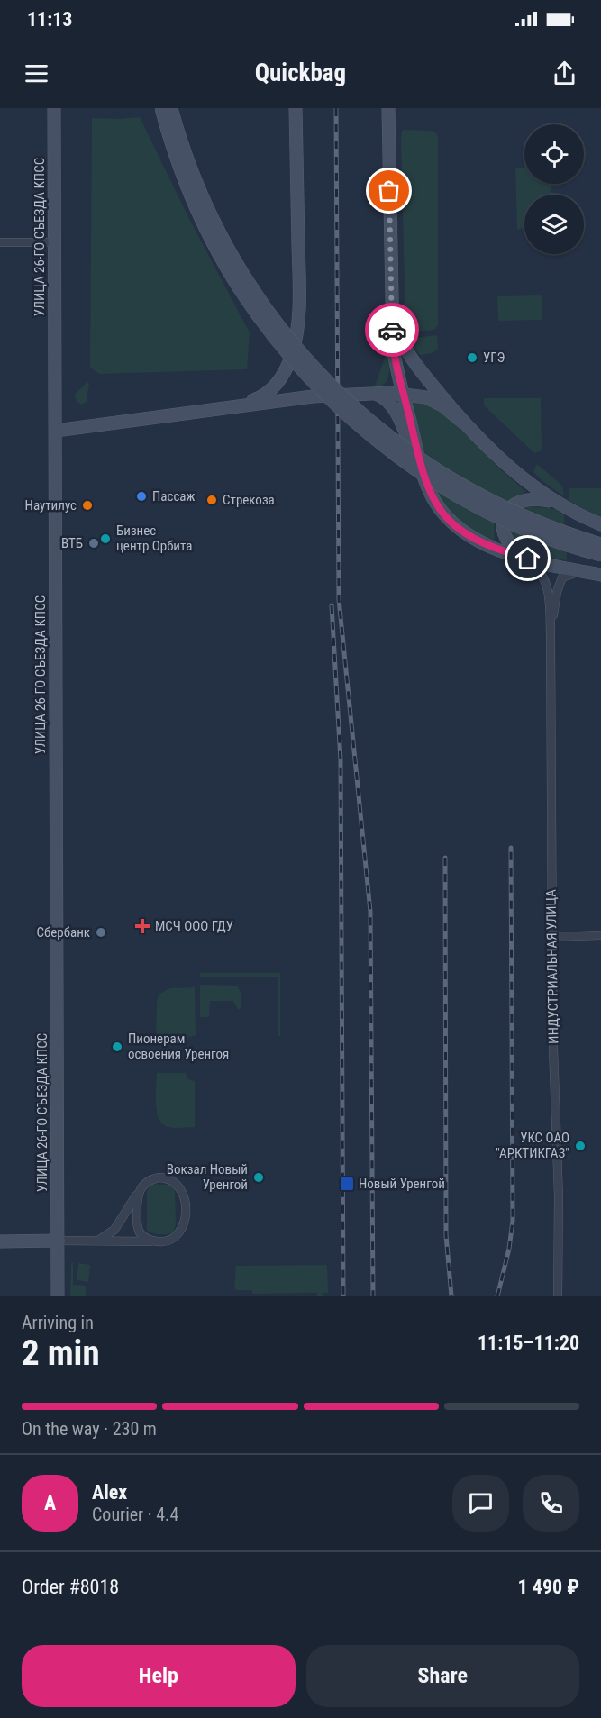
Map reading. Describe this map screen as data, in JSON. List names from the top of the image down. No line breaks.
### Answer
{"streets":{"main road":["УЛИЦА 26-ГО СЪЕЗДА КПСС"],"street":["ИНДУСТРИАЛЬНАЯ УЛИЦА"]},"places":{"other":["УГЭ","Пассаж","Стрекоза","Наутилус","Бизнес центр Орбита","ВТБ","Сбербанк","Пионерам освоения Уренгоя","УКС ОАО \"АРКТИКГАЗ\"","Вокзал Новый Уренгой"],"health":["МСЧ ООО ГДУ"],"transit":["Новый Уренгой"]},"page":{"status":"11:13","header":"Quickbag","heading":["2 min","Arriving in","11:15–11:20"],"panel":["Alex","Courier · 4.4","Order #8018","1 490 ₽"],"bar":"On the way · 230 m","round":"A","buttons":["Help","Share"]}}
